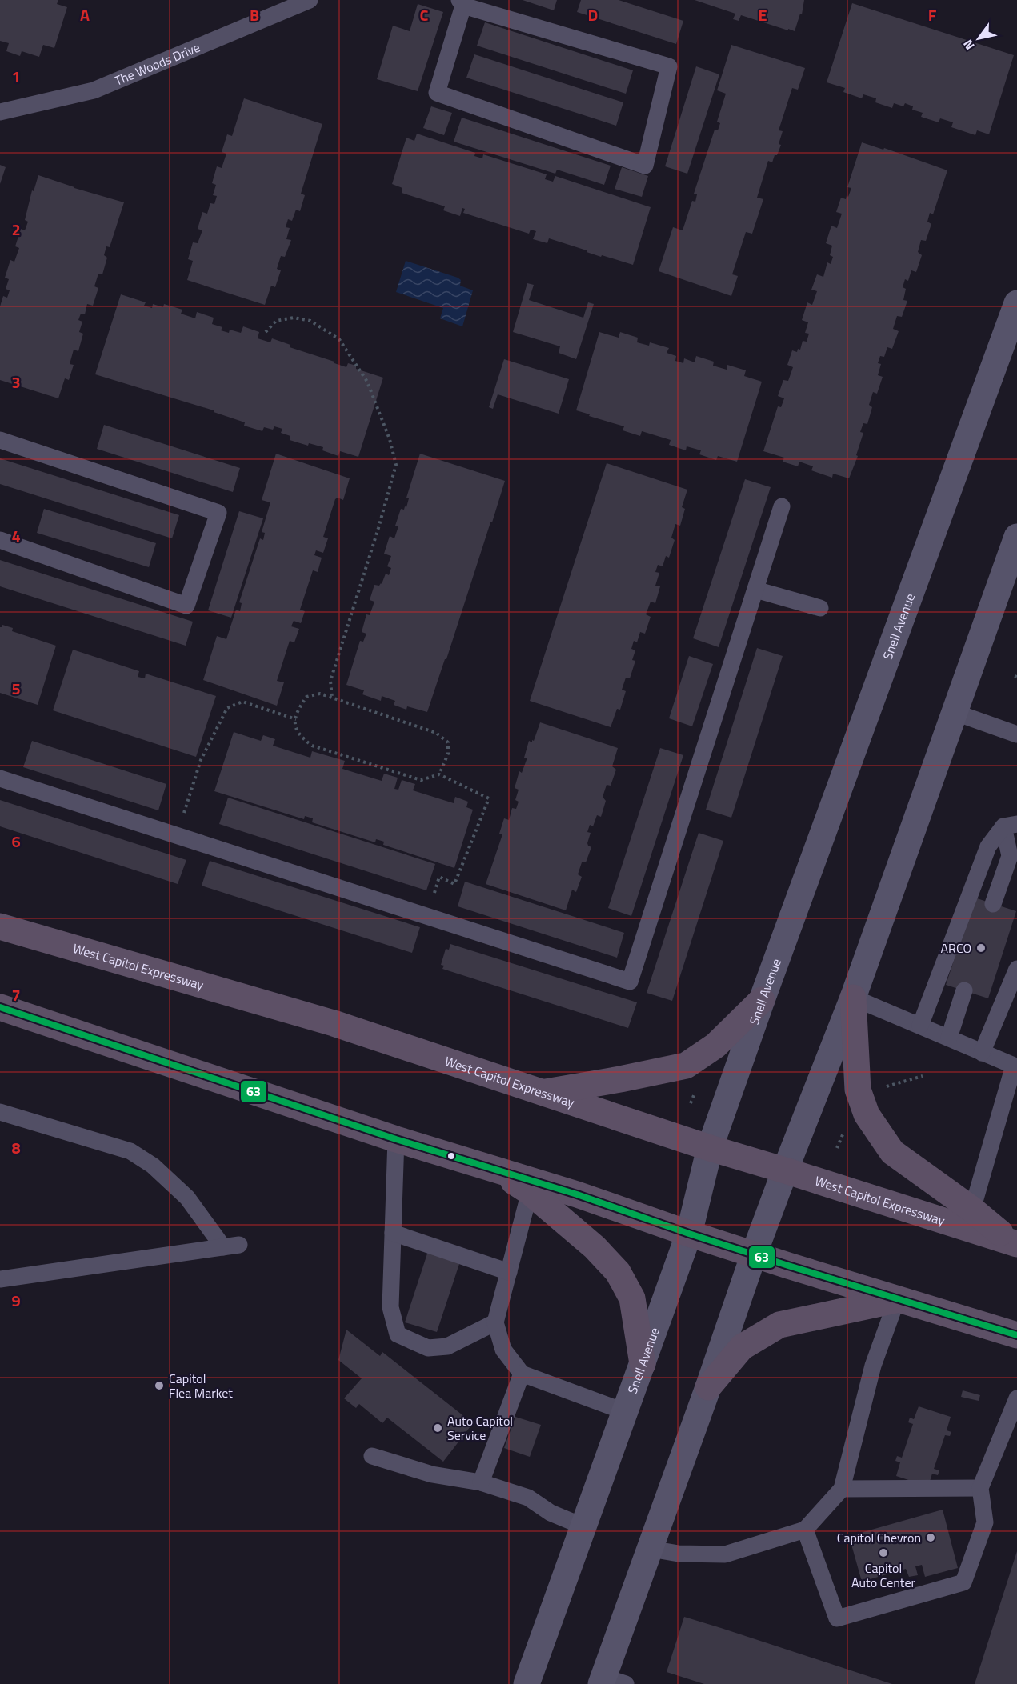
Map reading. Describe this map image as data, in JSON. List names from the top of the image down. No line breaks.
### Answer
{"streets":{"highway":["West Capitol Expressway"],"main road":["Snell Avenue"],"lane":["The Woods Drive"]},"crossings":[["Snell Avenue","West Capitol Expressway"]],"places":["ARCO","Capitol Flea Market","Auto Capitol Service","Capitol Chevron","Capitol Auto Center"],"lines":["transit line 63"],"north":"bottom left","grid":{"columns":["A","B","C","D","E","F"],"rows":["1","2","3","4","5","6","7","8","9"]}}
